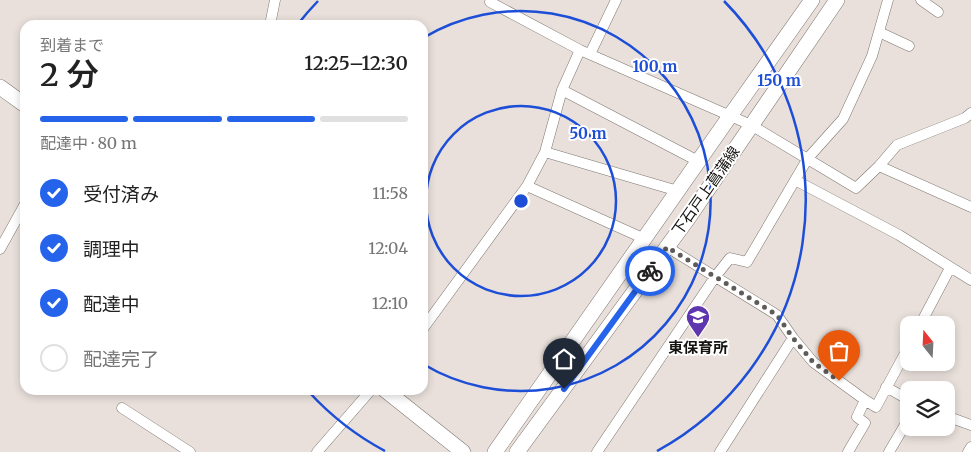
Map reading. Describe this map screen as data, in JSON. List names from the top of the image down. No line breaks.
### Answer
{"streets":{"main road":["下石戸上菖蒲線"]},"places":{"school or university":["東保育所"]},"north":"top","page":{"heading":["2 分","到着まで","12:25–12:30"],"bar":"配達中 · 80 m","list":[["受付済み","11:58"],["調理中","12:04"],["配達中","12:10"],"配達完了"]},"rings":["100 m","150 m","50 m"]}
